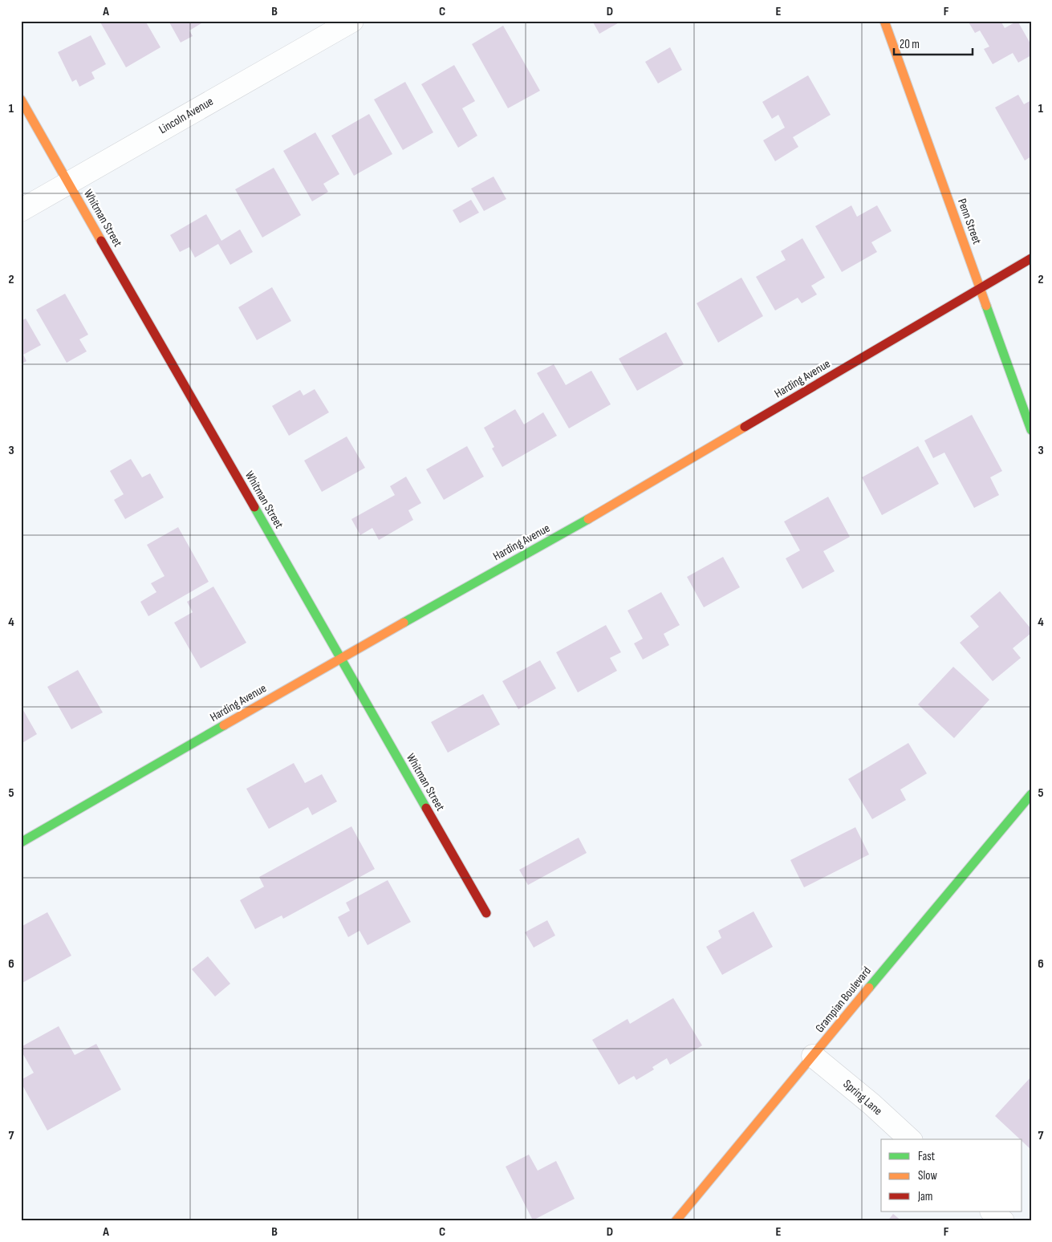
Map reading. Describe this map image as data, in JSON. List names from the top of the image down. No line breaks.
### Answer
{"streets":{"street":["Lincoln Avenue","Whitman Street","Penn Street","Harding Avenue","Grampian Boulevard","Spring Lane"]},"crossings":[["Lincoln Avenue","Whitman Street"],["Whitman Street","Harding Avenue"],["Penn Street","Harding Avenue"],["Grampian Boulevard","Spring Lane"]],"legend":["Fast","Slow","Jam"],"scale_bar":"20 m","grid":{"columns":["A","B","C","D","E","F"],"rows":["1","2","3","4","5","6","7"]}}
